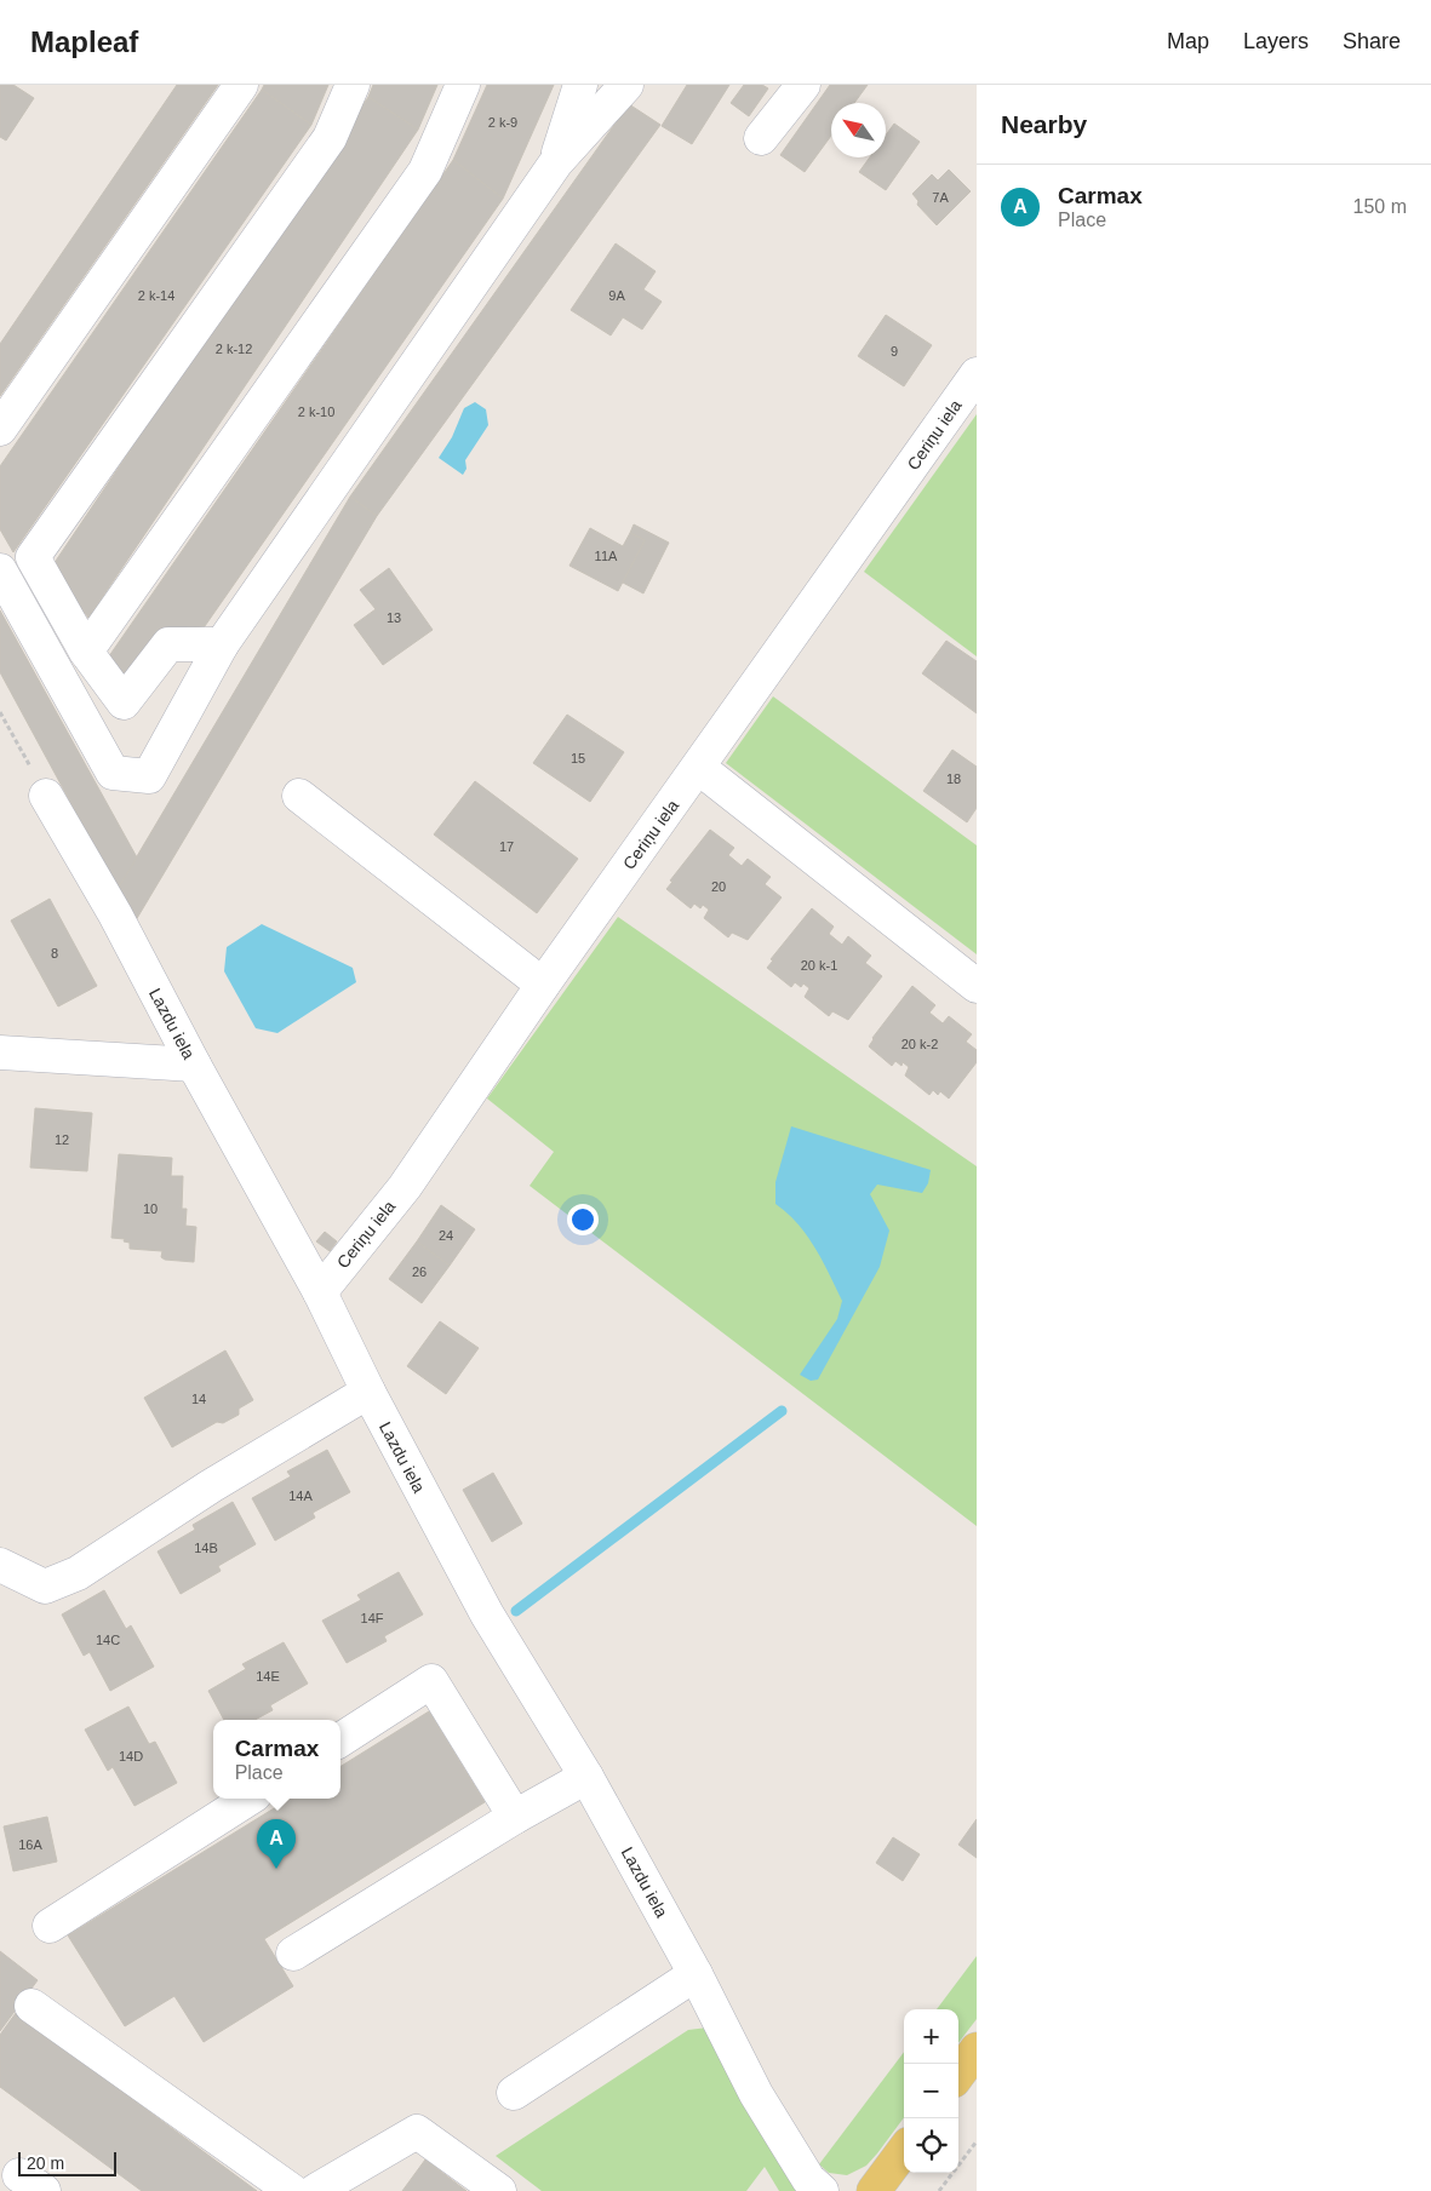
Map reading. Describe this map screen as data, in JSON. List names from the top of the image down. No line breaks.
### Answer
{"streets":{"street":["Ceriņu iela","Lazdu iela"]},"crossings":[["Ceriņu iela","Lazdu iela"]],"house_numbers":["2 k-9","7A","2 k-14","9A","2 k-12","9","2 k-10","11A","13","15","18","17","20","8","20 k-1","20 k-2","12","10","24","26","14","14A","14B","14F","14C","14E","14D","16A"],"scale_bar":"20 m","north":"top left","page":{"header":"Mapleaf","nav":["Map","Layers","Share"],"heading":"Nearby","list":[{"mark":"A","name":"Carmax","note":"Place","value":"150 m"}],"popup":["Carmax","Place"],"pins":"A","map_buttons":["+","−"],"scale":"20 m"}}
